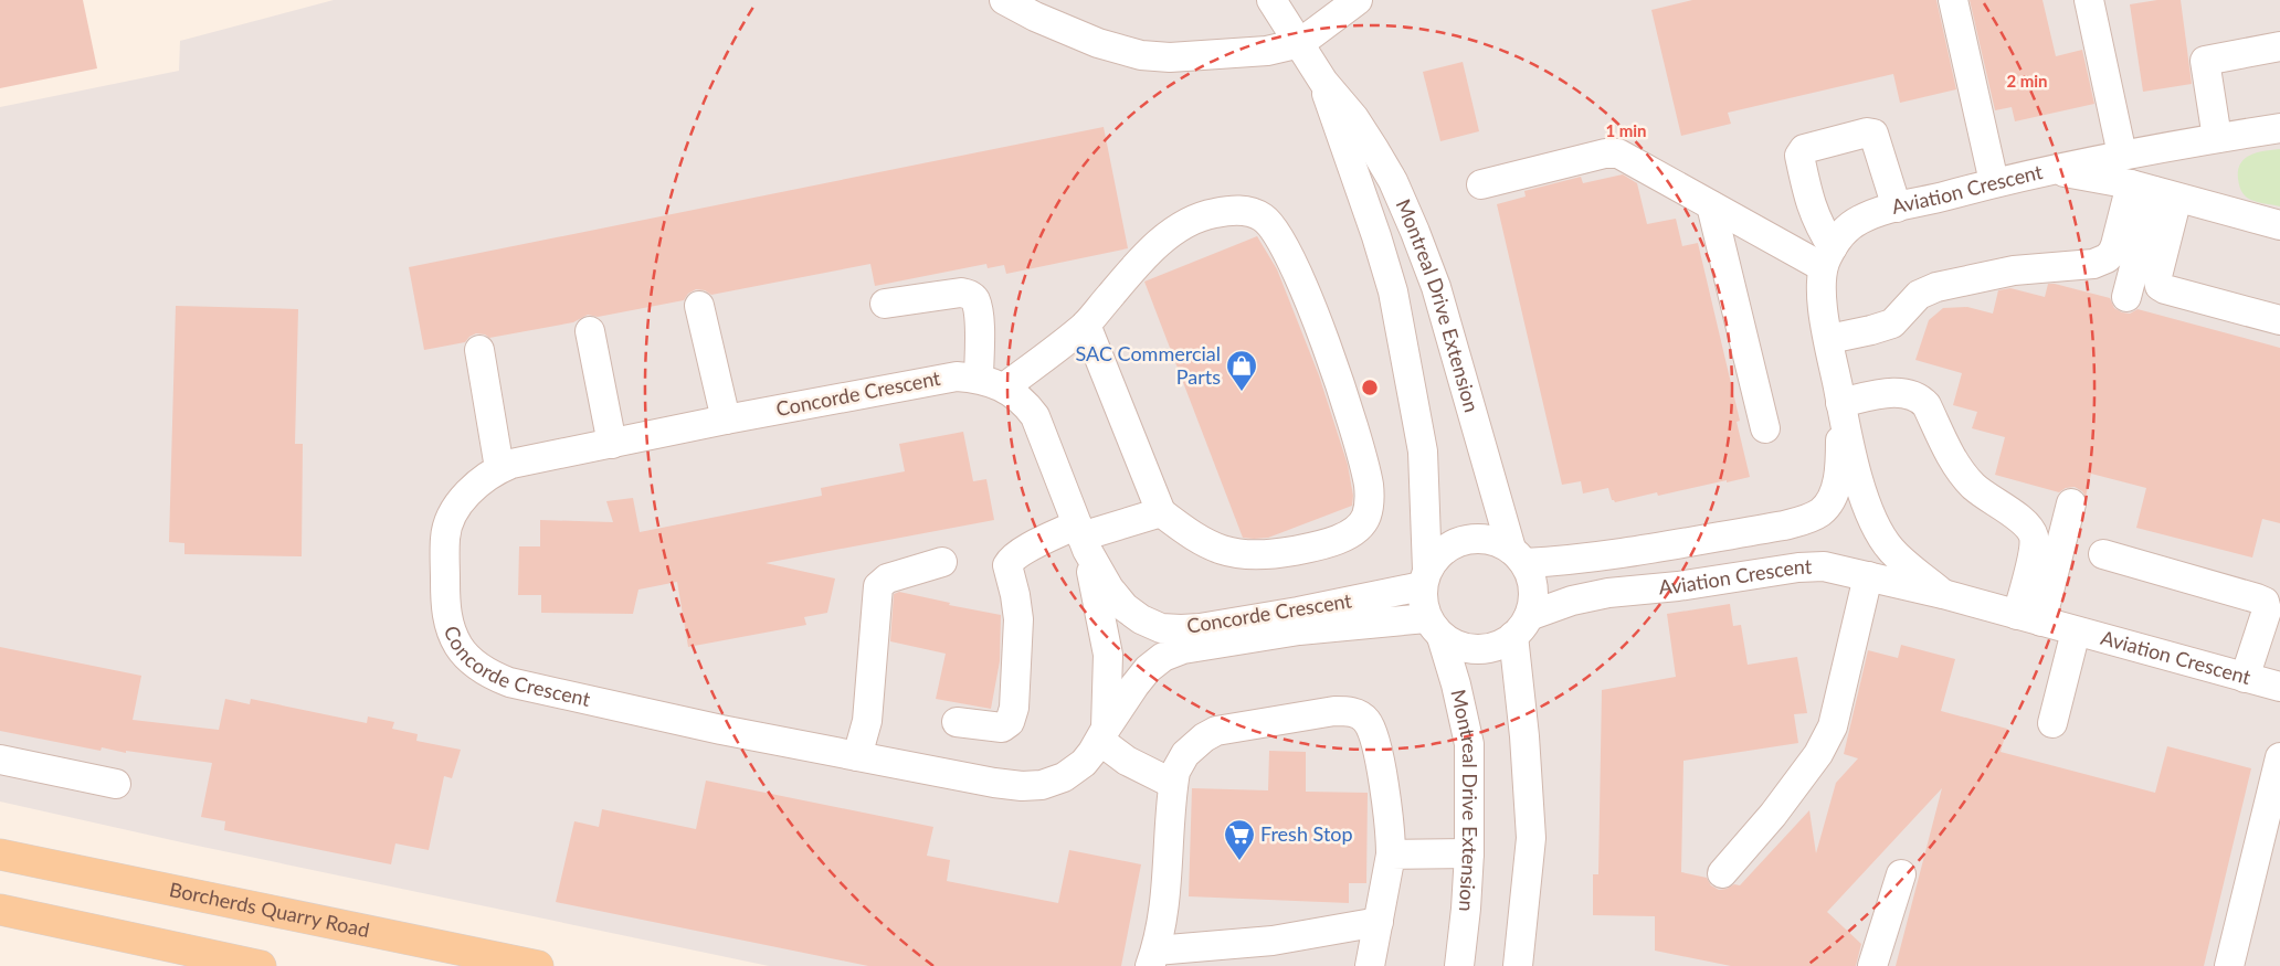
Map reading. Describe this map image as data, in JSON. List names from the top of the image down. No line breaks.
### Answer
{"streets":{"main road":["Borcherds Quarry Road"],"street":["Aviation Crescent","Montreal Drive Extension","Concorde Crescent"]},"crossings":[["Aviation Crescent","Montreal Drive Extension"],["Aviation Crescent","Concorde Crescent"],["Montreal Drive Extension","Concorde Crescent"]],"places":{"shop":["SAC Commercial Parts"],"supermarket":["Fresh Stop"]},"rings":["2 min","1 min"]}
